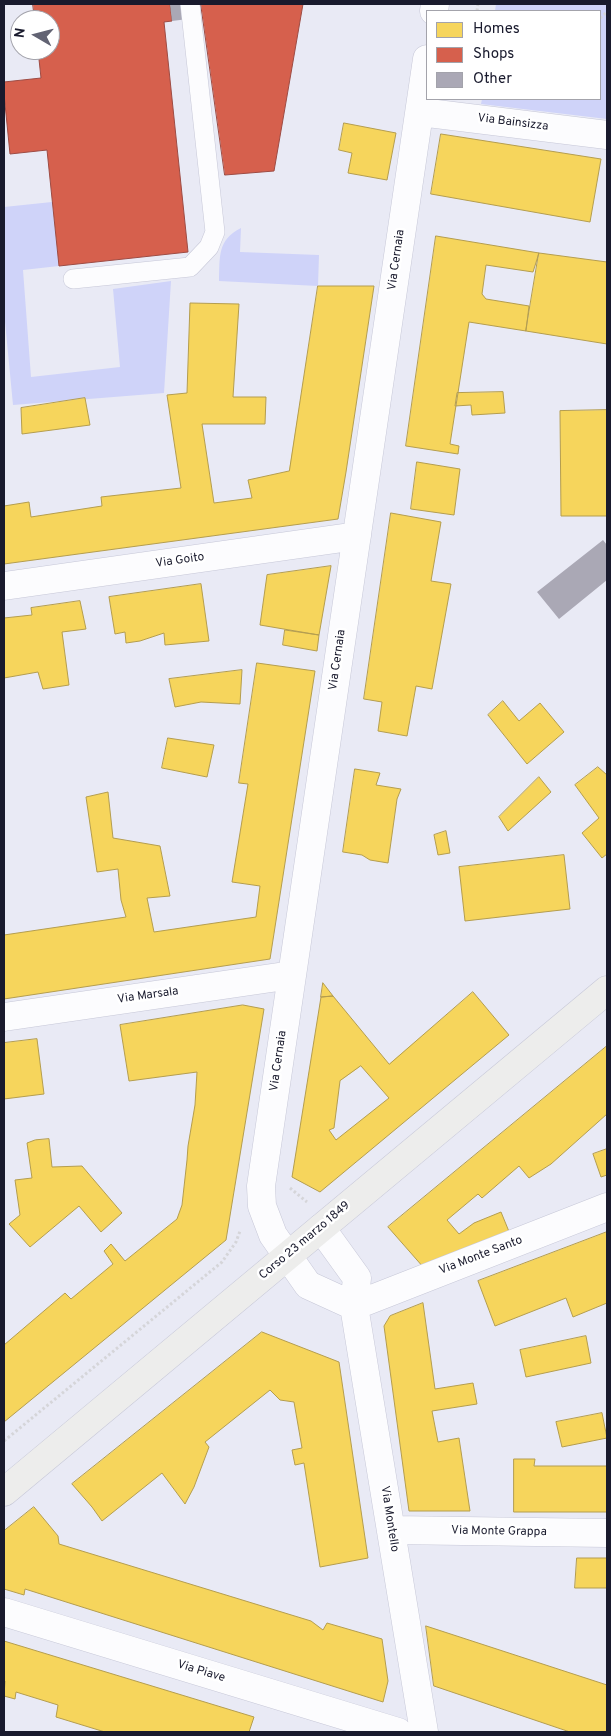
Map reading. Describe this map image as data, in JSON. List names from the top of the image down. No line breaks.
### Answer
{"streets":{"street":["Via Bainsizza","Via Cernaia","Via Goito","Via Marsala","Corso 23 marzo 1849","Via Monte Santo","Via Montello","Via Monte Grappa","Via Piave"]},"crossings":[["Via Bainsizza","Via Cernaia"],["Via Cernaia","Via Goito"],["Via Cernaia","Via Marsala"],["Via Cernaia","Corso 23 marzo 1849"],["Corso 23 marzo 1849","Via Montello"],["Via Monte Santo","Via Montello"],["Via Montello","Via Monte Grappa"]],"legend":["Homes","Shops","Other"],"north":"left"}
